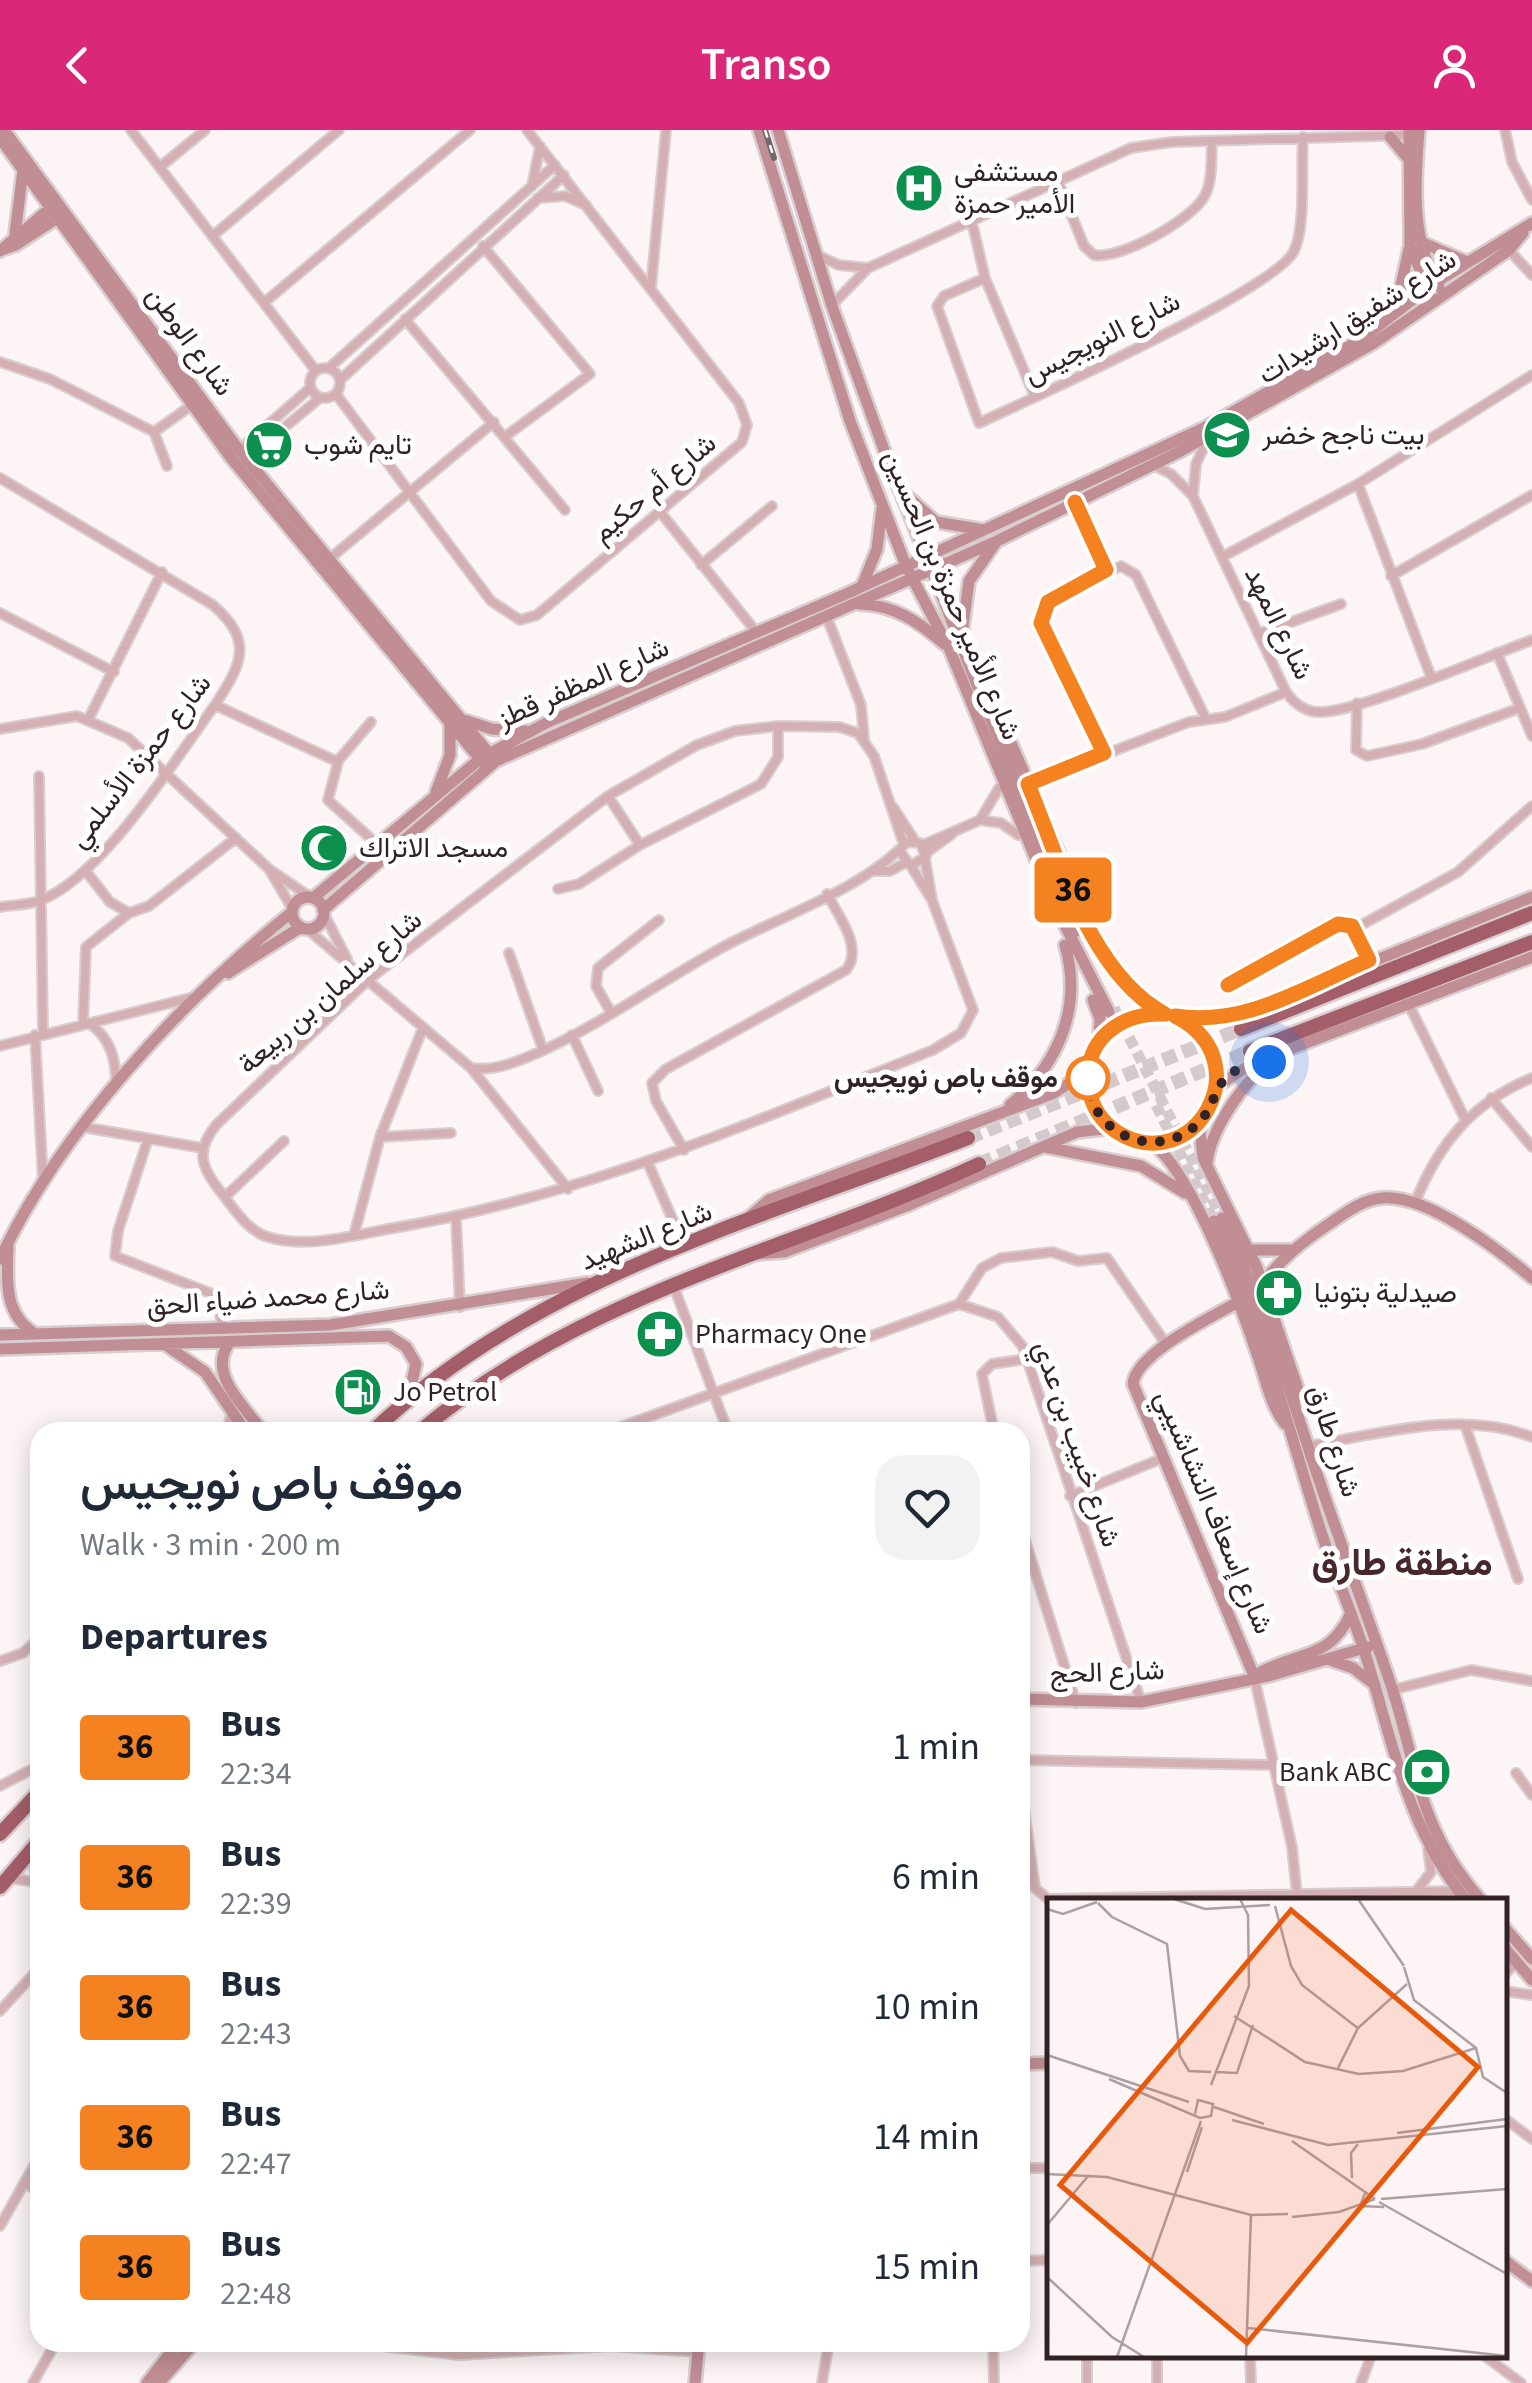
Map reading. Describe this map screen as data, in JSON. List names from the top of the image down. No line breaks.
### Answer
{"streets":{"highway":["شارع الشهيد"],"street":["شارع شفيق ارشيدات","شارع النويجيس","شارع الوطن","شارع أم حكيم","شارع الأمير حمزة بن الحسين","شارع المهد","شارع المظفر قطز","شارع حمزة الأسلمي","شارع سلمان بن ربيعة","شارع محمد ضياء الحق","شارع طارق","شارع خبيب بن عدي","شارع إسعاف النشاشيبي","شارع الحج"]},"crossings":[["شارع شفيق ارشيدات","شارع الأمير حمزة بن الحسين"],["شارع شفيق ارشيدات","شارع المهد"],["شارع الوطن","شارع المظفر قطز"],["شارع الأمير حمزة بن الحسين","شارع المظفر قطز"],["شارع الشهيد","شارع محمد ضياء الحق"],["شارع طارق","شارع الحج"],["شارع خبيب بن عدي","شارع الحج"],["شارع إسعاف النشاشيبي","شارع الحج"]],"districts":["منطقة طارق"],"places":{"hospital":["مستشفى الأمير حمزة"],"school or university":["بيت ناجح خضر"],"supermarket":["تايم شوب"],"mosque":["مسجد الاتراك"],"other":["موقف باص نويجيس"],"pharmacy":["صيدلية بتونيا","Pharmacy One"],"fuel station":["Jo Petrol"],"bank":["Bank ABC"]},"lines":["bus line 36"],"page":{"header":"Transo","on_map":"36","heading":[["موقف باص نويجيس","Walk · 3 min · 200 m"],"Departures"],"list":[{"mark":"36","name":"Bus","note":"22:34","value":"1 min"},{"mark":"36","name":"Bus","note":"22:39","value":"6 min"},{"mark":"36","name":"Bus","note":"22:43","value":"10 min"},{"mark":"36","name":"Bus","note":"22:47","value":"14 min"},{"mark":"36","name":"Bus","note":"22:48","value":"15 min"}]}}
